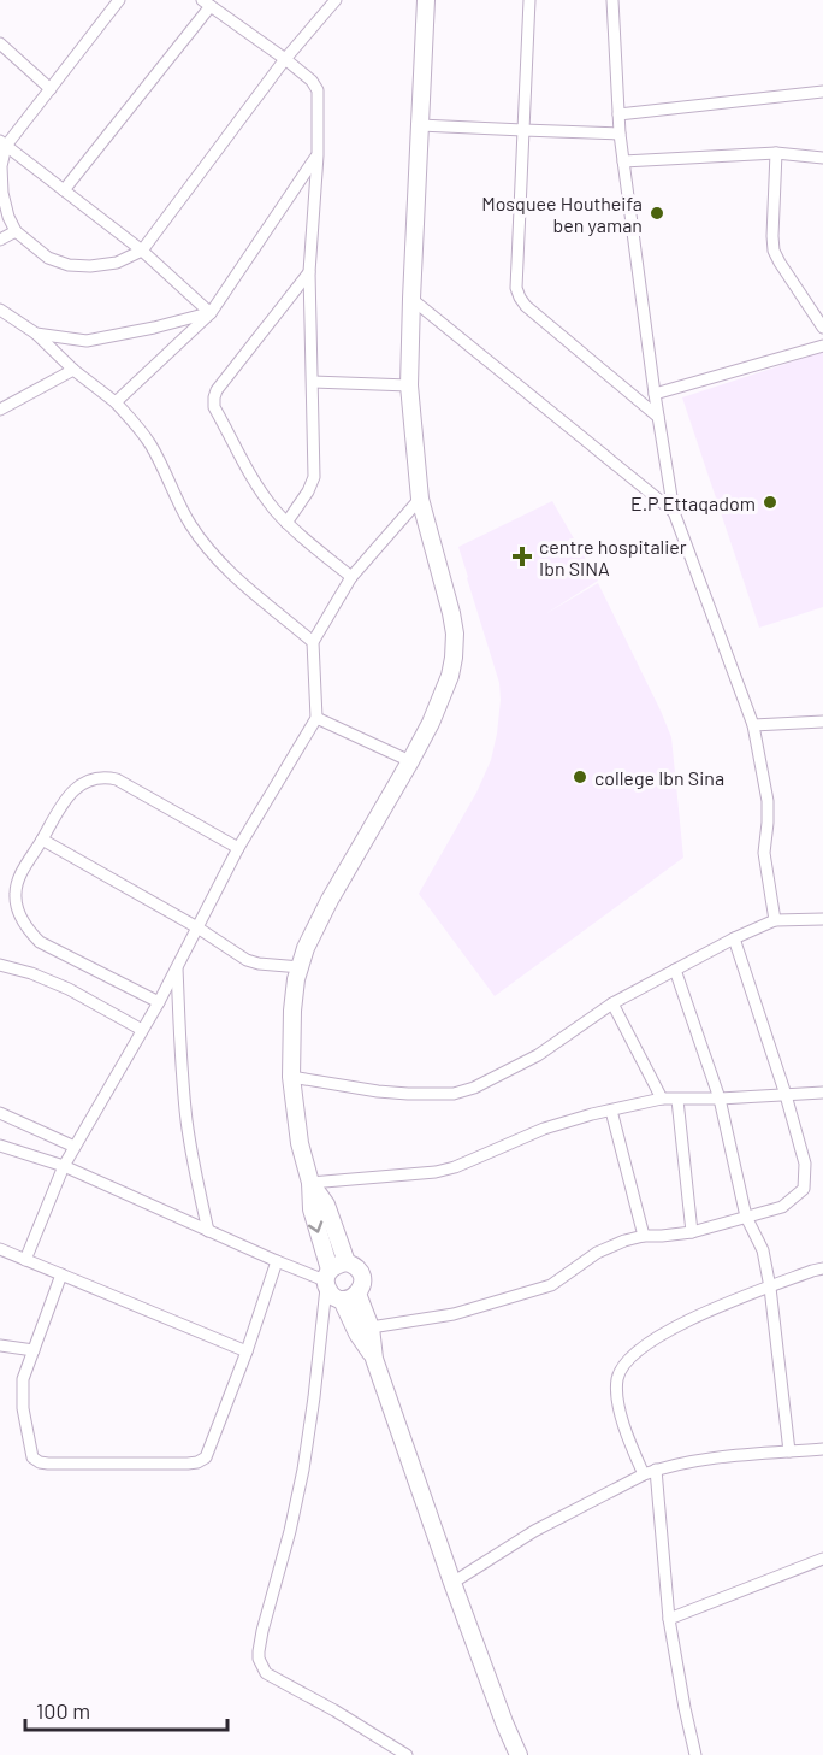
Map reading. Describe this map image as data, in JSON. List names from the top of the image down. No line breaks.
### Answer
{"places":{"other":["Mosquee Houtheifa ben yaman","E.P Ettaqadom","college Ibn Sina"],"health":["centre hospitalier Ibn SINA"]},"scale_bar":"100 m"}
